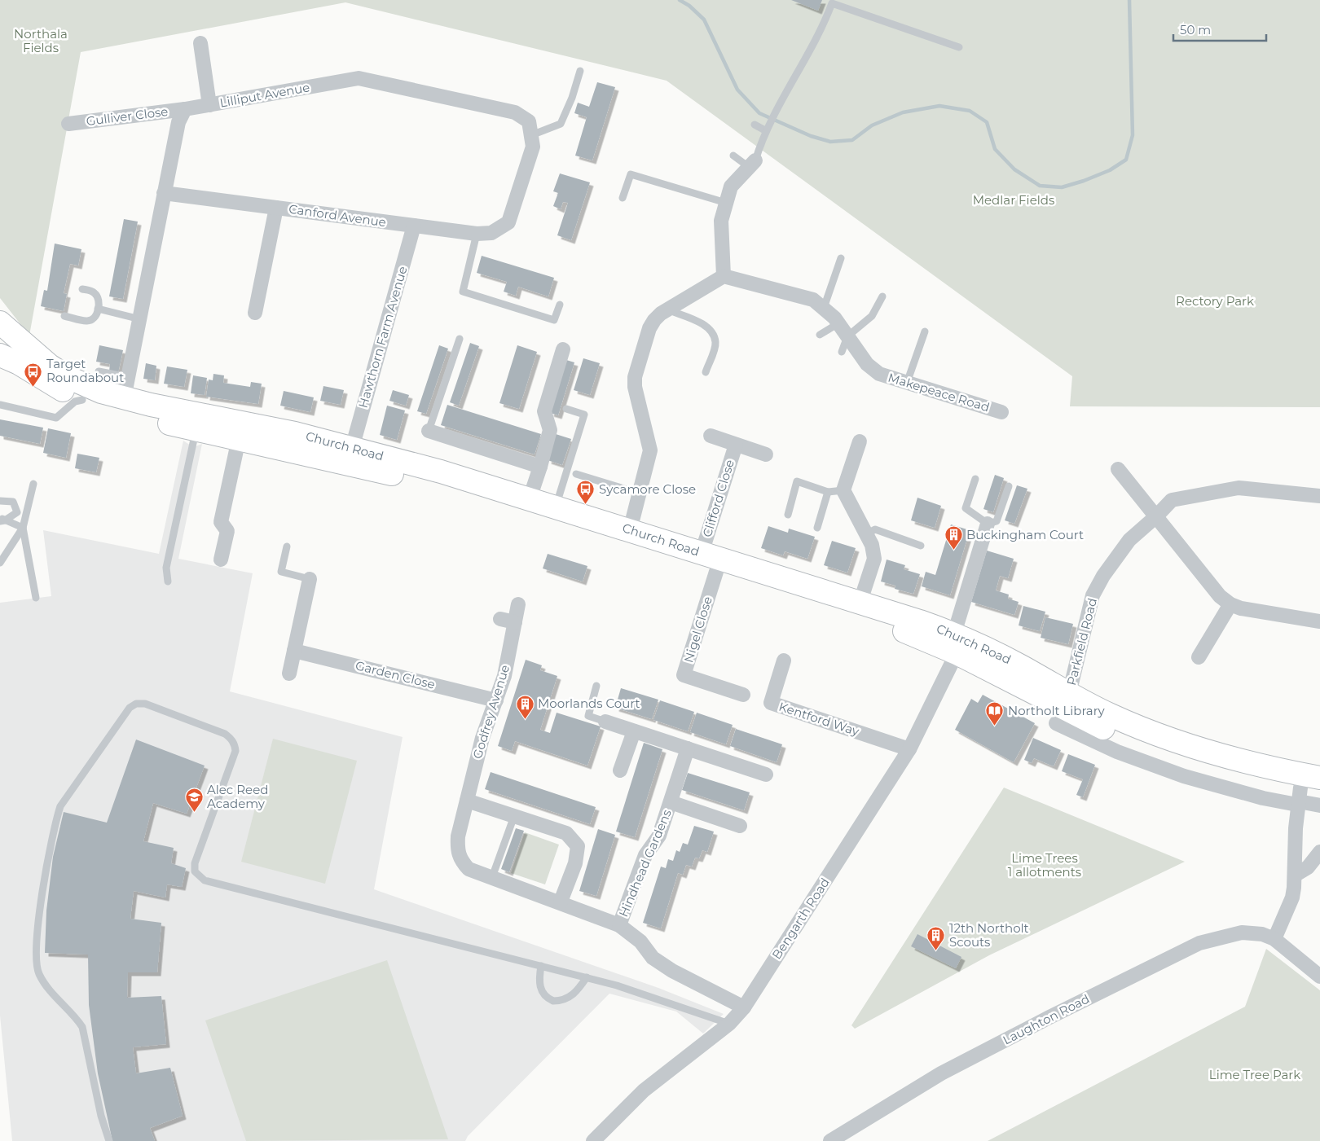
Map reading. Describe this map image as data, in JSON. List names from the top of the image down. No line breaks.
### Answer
{"streets":{"highway":["Church Road"],"street":["Lilliput Avenue","Gulliver Close","Canford Avenue","Hawthorn Farm Avenue","Makepeace Road","Clifford Close","Nigel Close","Parkfield Road","Garden Close","Godfrey Avenue","Kentford Way","Hindhead Gardens","Bengarth Road","Laughton Road"]},"crossings":[["Lilliput Avenue","Gulliver Close"],["Lilliput Avenue","Canford Avenue"],["Canford Avenue","Hawthorn Farm Avenue"],["Hawthorn Farm Avenue","Church Road"],["Church Road","Clifford Close"],["Church Road","Nigel Close"],["Church Road","Parkfield Road"],["Church Road","Bengarth Road"],["Garden Close","Godfrey Avenue"],["Godfrey Avenue","Hindhead Gardens"],["Godfrey Avenue","Bengarth Road"],["Kentford Way","Bengarth Road"]],"parks":["Northala Fields","Medlar Fields","Rectory Park","Lime Trees 1 allotments","Lime Tree Park"],"places":{"bus stop":["Target Roundabout","Sycamore Close"],"building":["Buckingham Court","Moorlands Court","12th Northolt Scouts"],"library":["Northolt Library"],"school or university":["Alec Reed Academy"]},"scale_bar":"50 m"}
